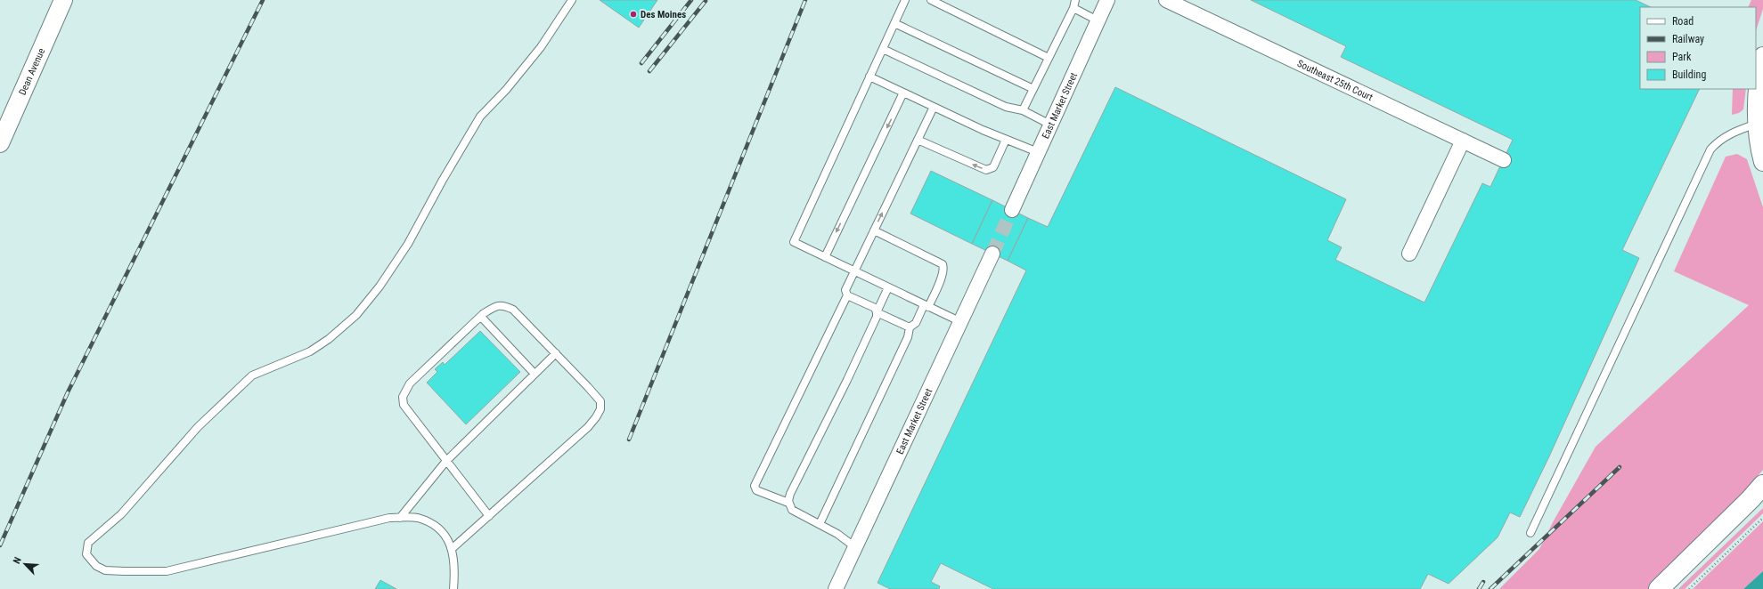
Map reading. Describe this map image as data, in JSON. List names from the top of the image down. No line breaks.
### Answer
{"streets":{"street":["Dean Avenue","Southeast 25th Court","East Market Street"]},"places":["Des Moines"],"legend":["Road","Railway","Park","Building"],"north":"top left"}
